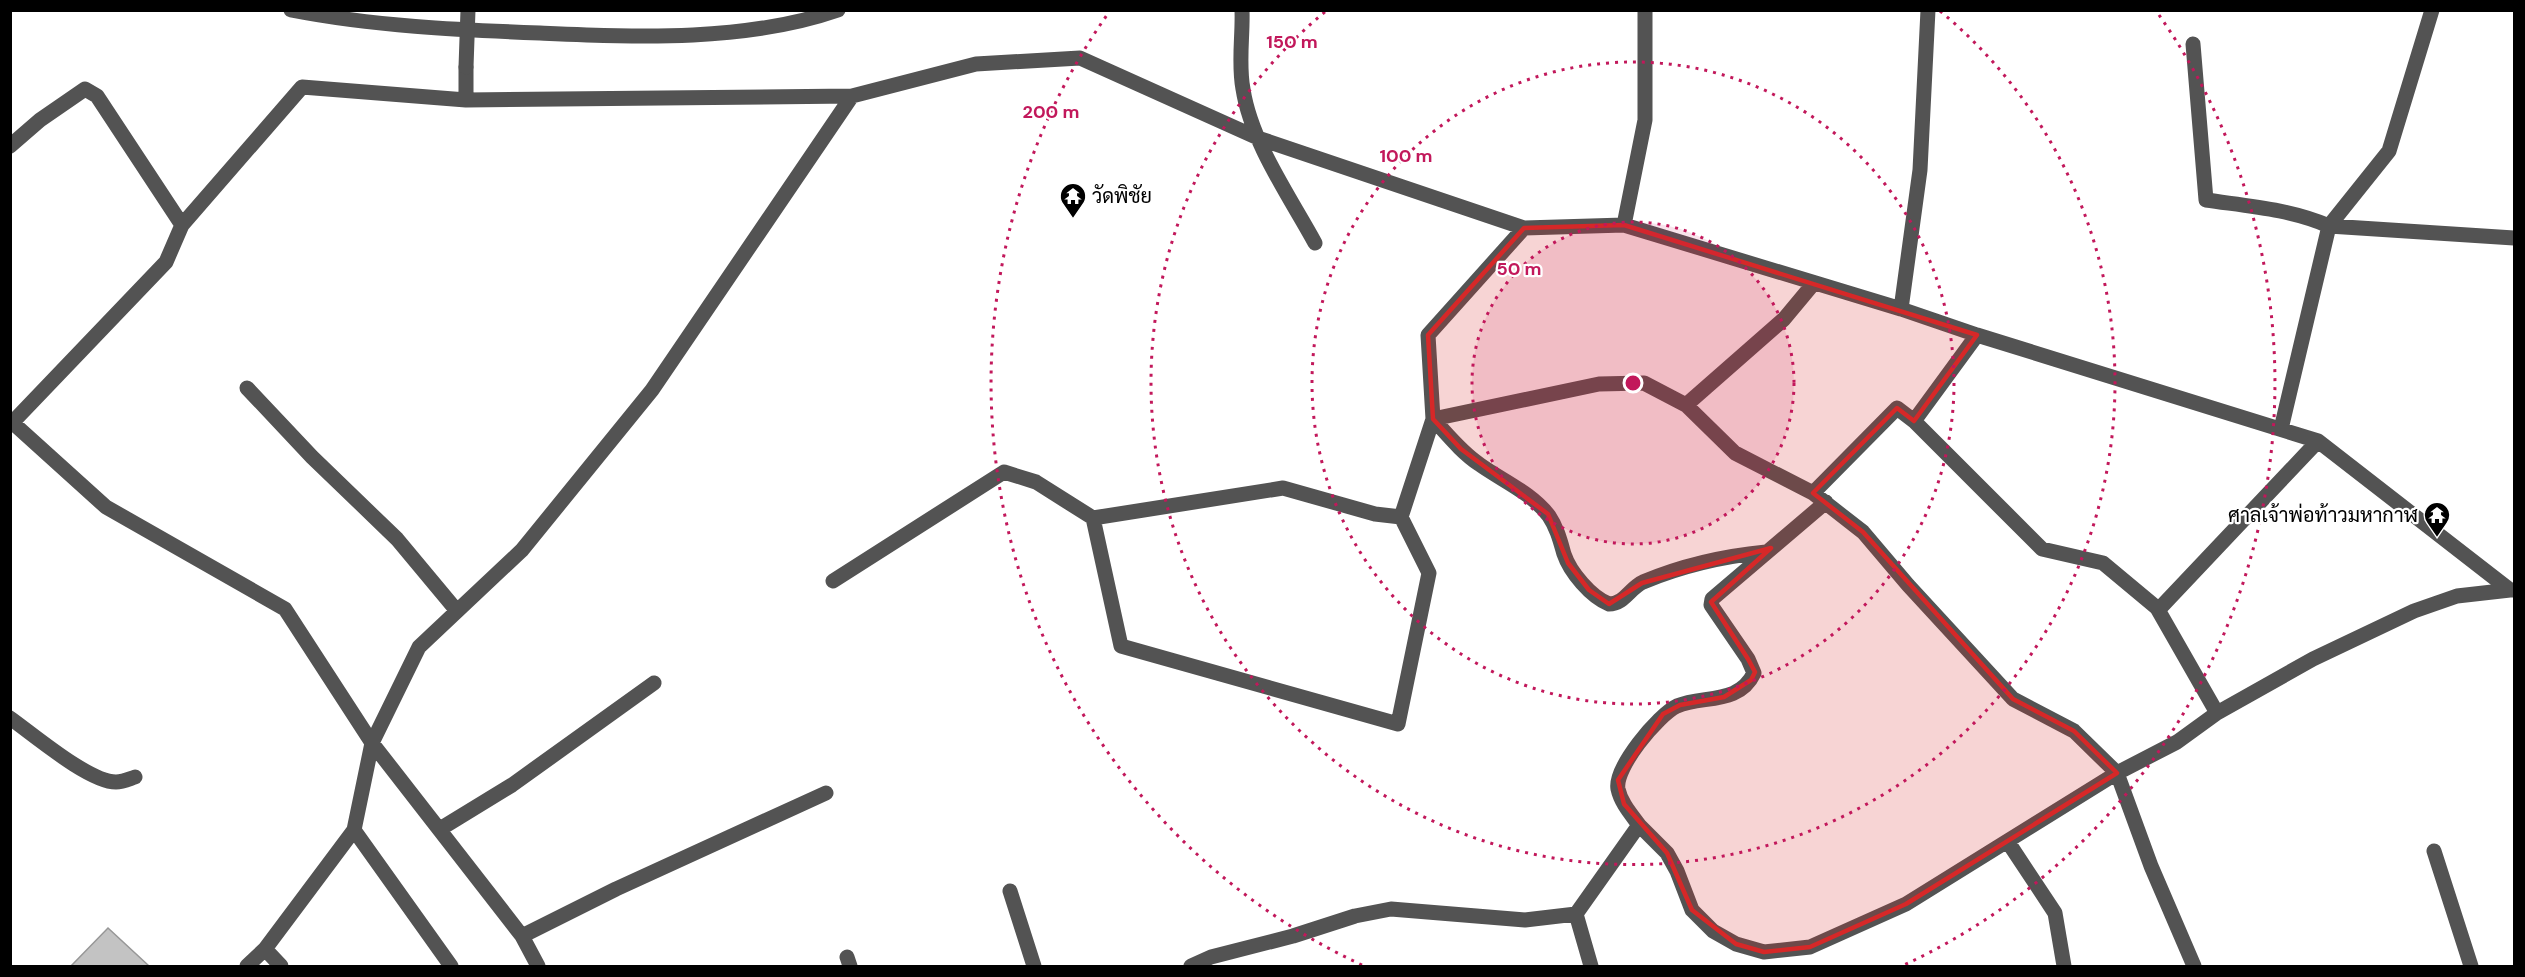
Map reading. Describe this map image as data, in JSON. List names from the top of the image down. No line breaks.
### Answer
{"places":{"temple":["วัดพิชัย","ศาลเจ้าพ่อท้าวมหากาฬ"]},"rings":["150 m","200 m","100 m","50 m"]}
